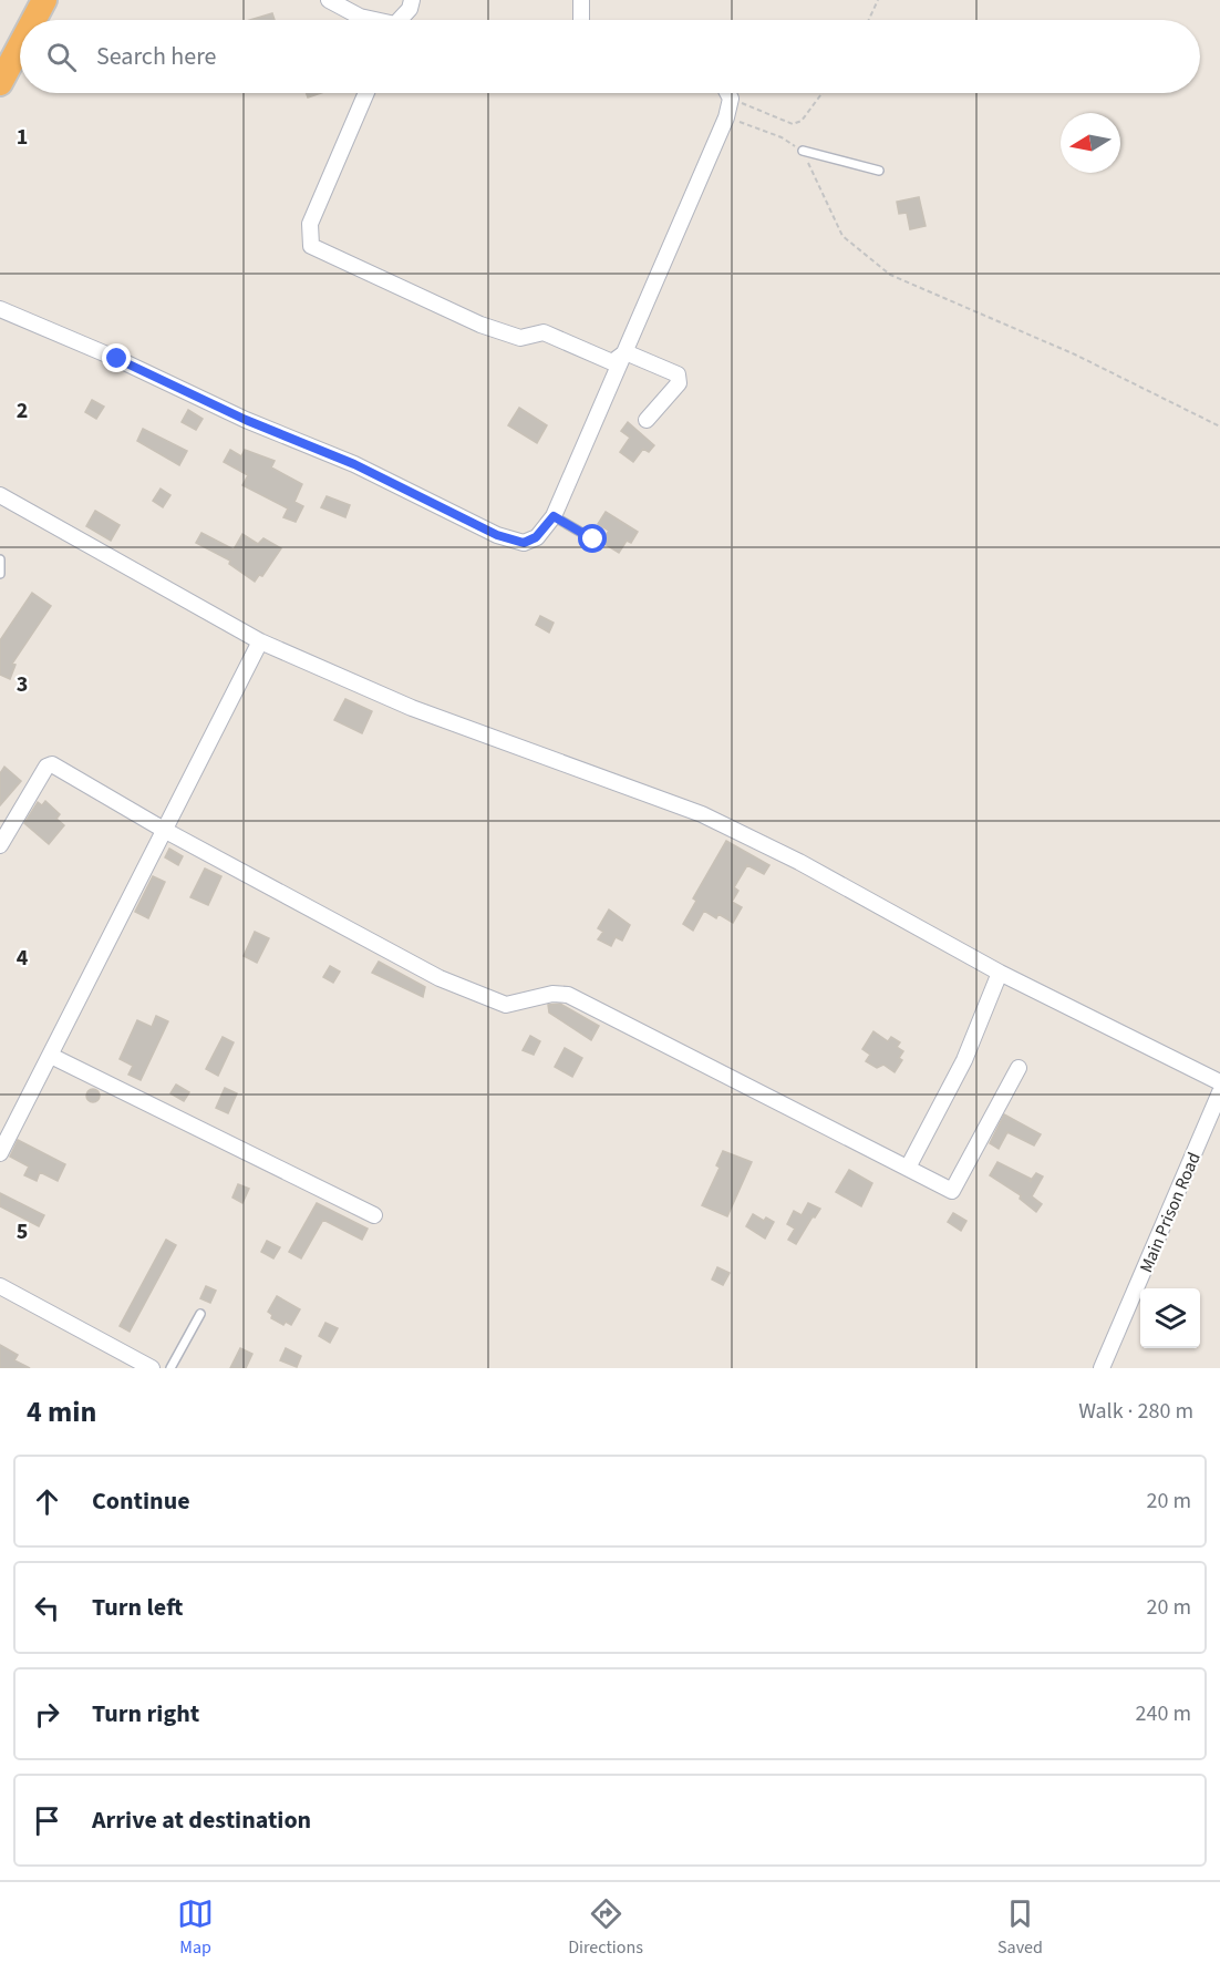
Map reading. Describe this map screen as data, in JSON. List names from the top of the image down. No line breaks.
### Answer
{"streets":{"street":["Main Prison Road"]},"north":"left","page":{"search":"Search here","heading":["4 min","Walk · 280 m"],"list":[["Continue","20 m"],["Turn left","20 m"],["Turn right","240 m"],"Arrive at destination"],"nav":["Map","Directions","Saved"]},"grid":{"rows":["1","2","3","4","5"]}}
